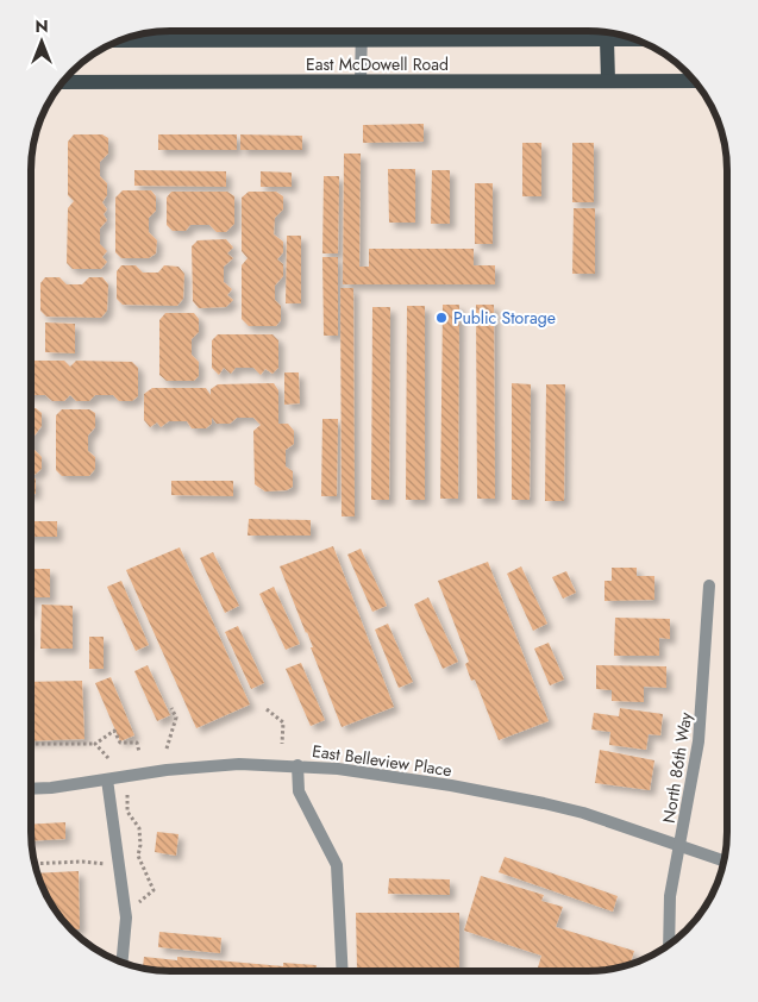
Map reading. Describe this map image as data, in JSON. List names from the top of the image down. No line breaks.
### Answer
{"streets":{"main road":["East McDowell Road"],"street":["East Belleview Place","North 86th Way"]},"crossings":[["East Belleview Place","North 86th Way"]],"places":["Public Storage"],"north":"top"}
